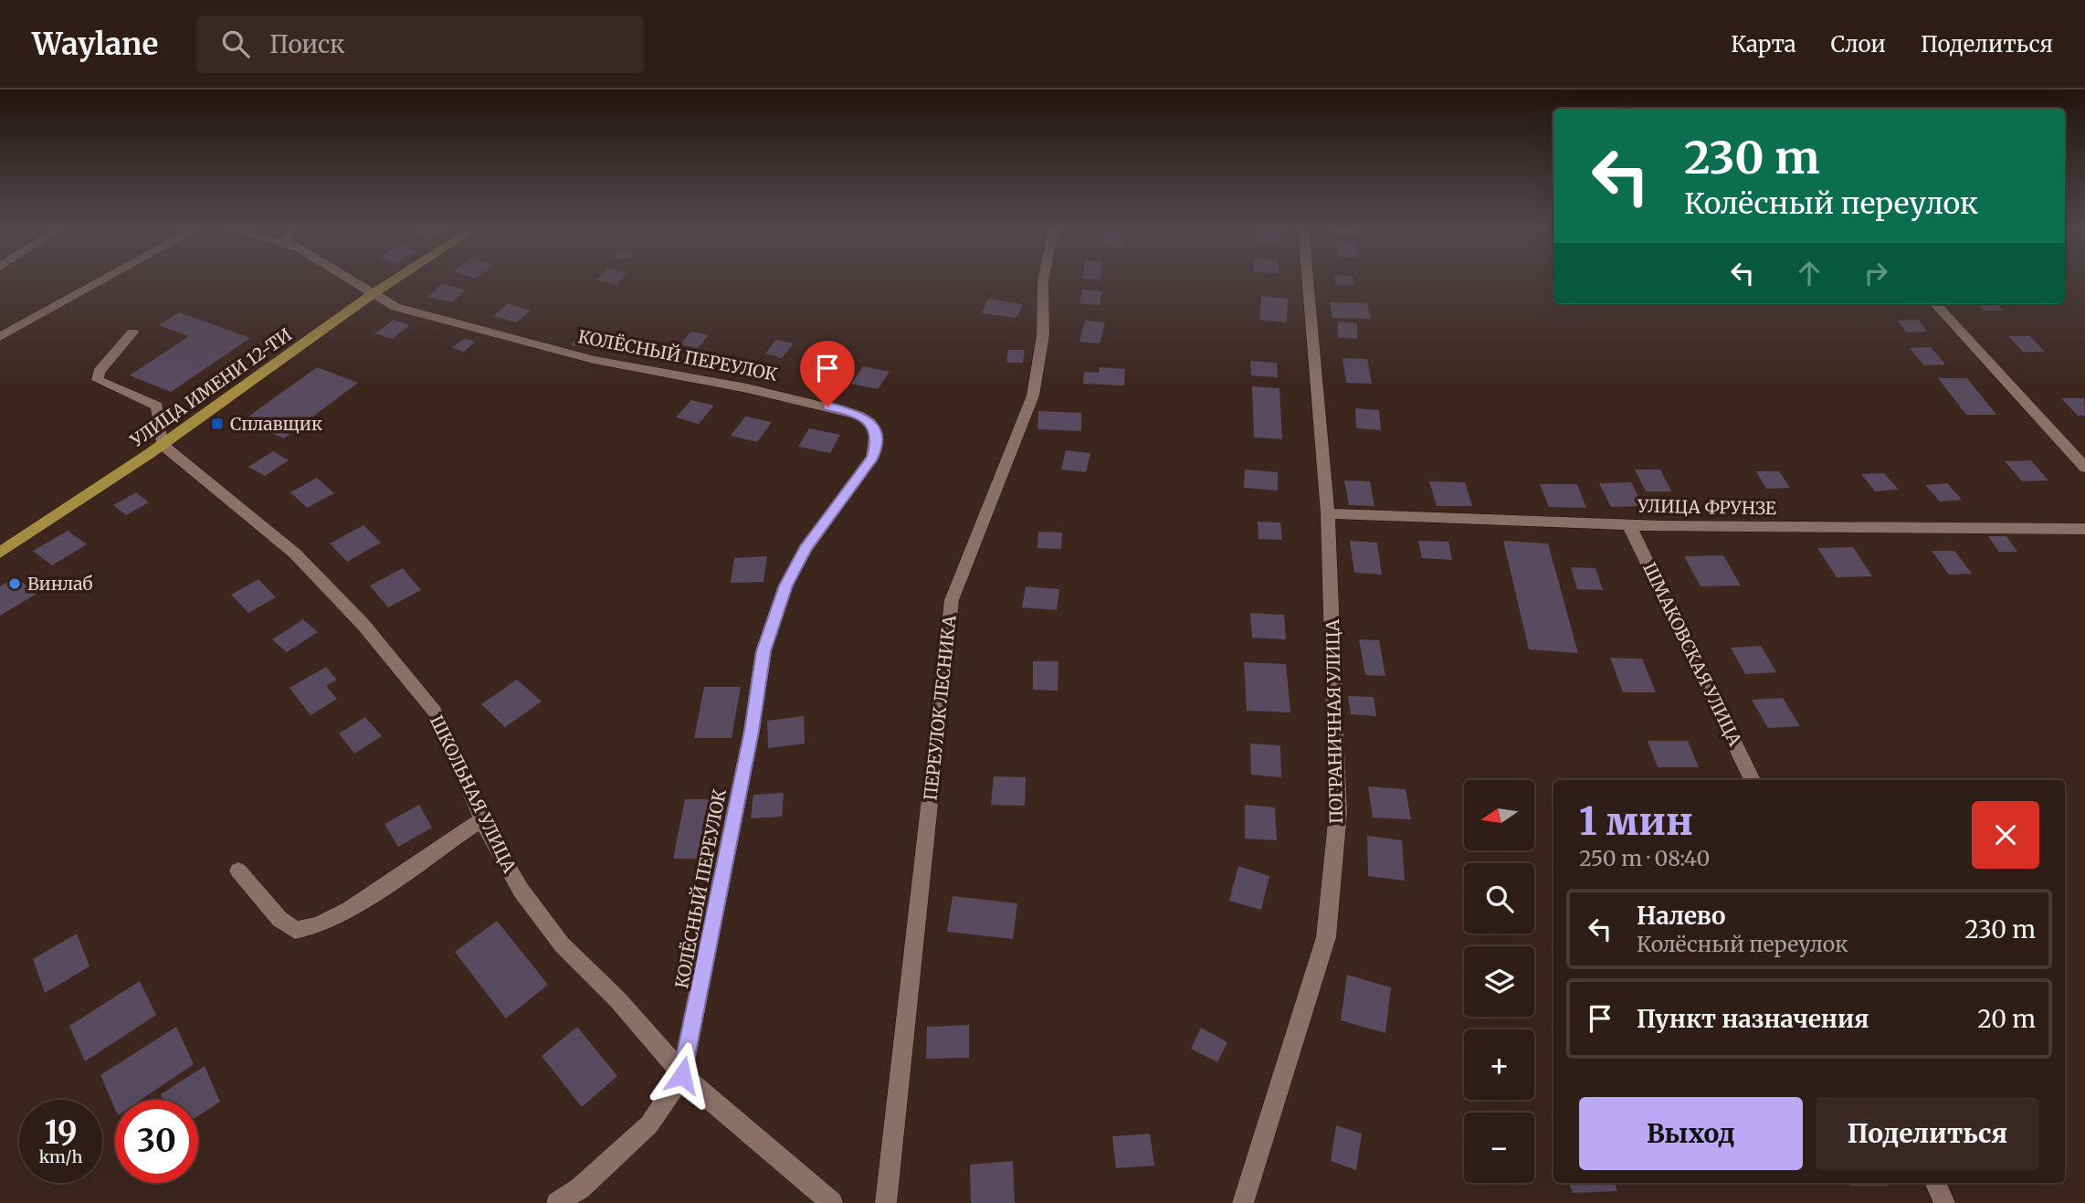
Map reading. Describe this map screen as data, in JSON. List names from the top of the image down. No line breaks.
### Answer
{"streets":{"main road":["УЛИЦА ИМЕНИ 12-ТИ"],"street":["КОЛЁСНЫЙ ПЕРЕУЛОК","УЛИЦА ФРУНЗЕ","ШМАКОВСКАЯ УЛИЦА","ПЕРЕУЛОК ЛЕСНИКА","ПОГРАНИЧНАЯ УЛИЦА","ШКОЛЬНАЯ УЛИЦА"]},"crossings":[["КОЛЁСНЫЙ ПЕРЕУЛОК","УЛИЦА ИМЕНИ 12-ТИ"],["КОЛЁСНЫЙ ПЕРЕУЛОК","ШКОЛЬНАЯ УЛИЦА"],["УЛИЦА ИМЕНИ 12-ТИ","ШКОЛЬНАЯ УЛИЦА"],["УЛИЦА ФРУНЗЕ","ШМАКОВСКАЯ УЛИЦА"],["УЛИЦА ФРУНЗЕ","ПОГРАНИЧНАЯ УЛИЦА"]],"places":{"transit":["Сплавщик"],"other":["Винлаб"]},"north":"left","page":{"header":"Waylane","search":"Поиск","nav":["Карта","Слои","Поделиться"],"turn":["230 m","Колёсный переулок"],"map_buttons":["+","−"],"heading":["1 мин","250 m · 08:40"],"list":[{"name":"Налево","note":"Колёсный переулок","value":"230 m"},{"name":"Пункт назначения","value":"20 m"}],"buttons":["Выход","Поделиться"],"speed":"19 km/h","limit":"30"}}
